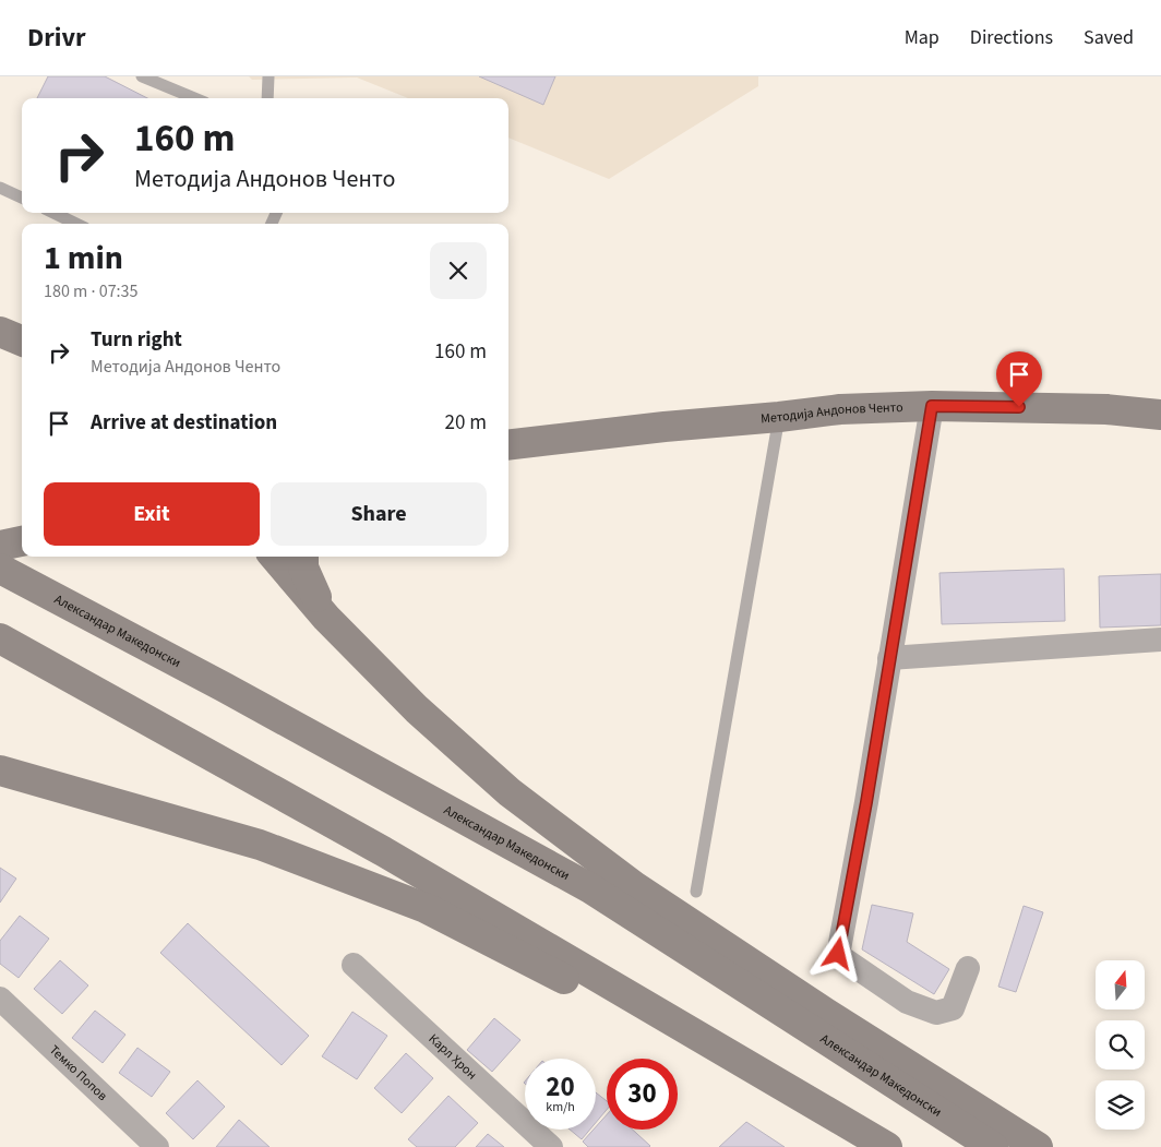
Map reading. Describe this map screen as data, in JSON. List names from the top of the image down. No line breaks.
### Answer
{"streets":{"street":["Методија Андонов Ченто","Александар Македонски","Карл Хрон","Темко Попов"]},"north":"top","page":{"header":"Drivr","nav":["Map","Directions","Saved"],"turn":["160 m","Методија Андонов Ченто"],"heading":["1 min","180 m · 07:35"],"list":[{"name":"Turn right","note":"Методија Андонов Ченто","value":"160 m"},{"name":"Arrive at destination","value":"20 m"}],"buttons":["Exit","Share"],"speed":"20 km/h","limit":"30"}}
